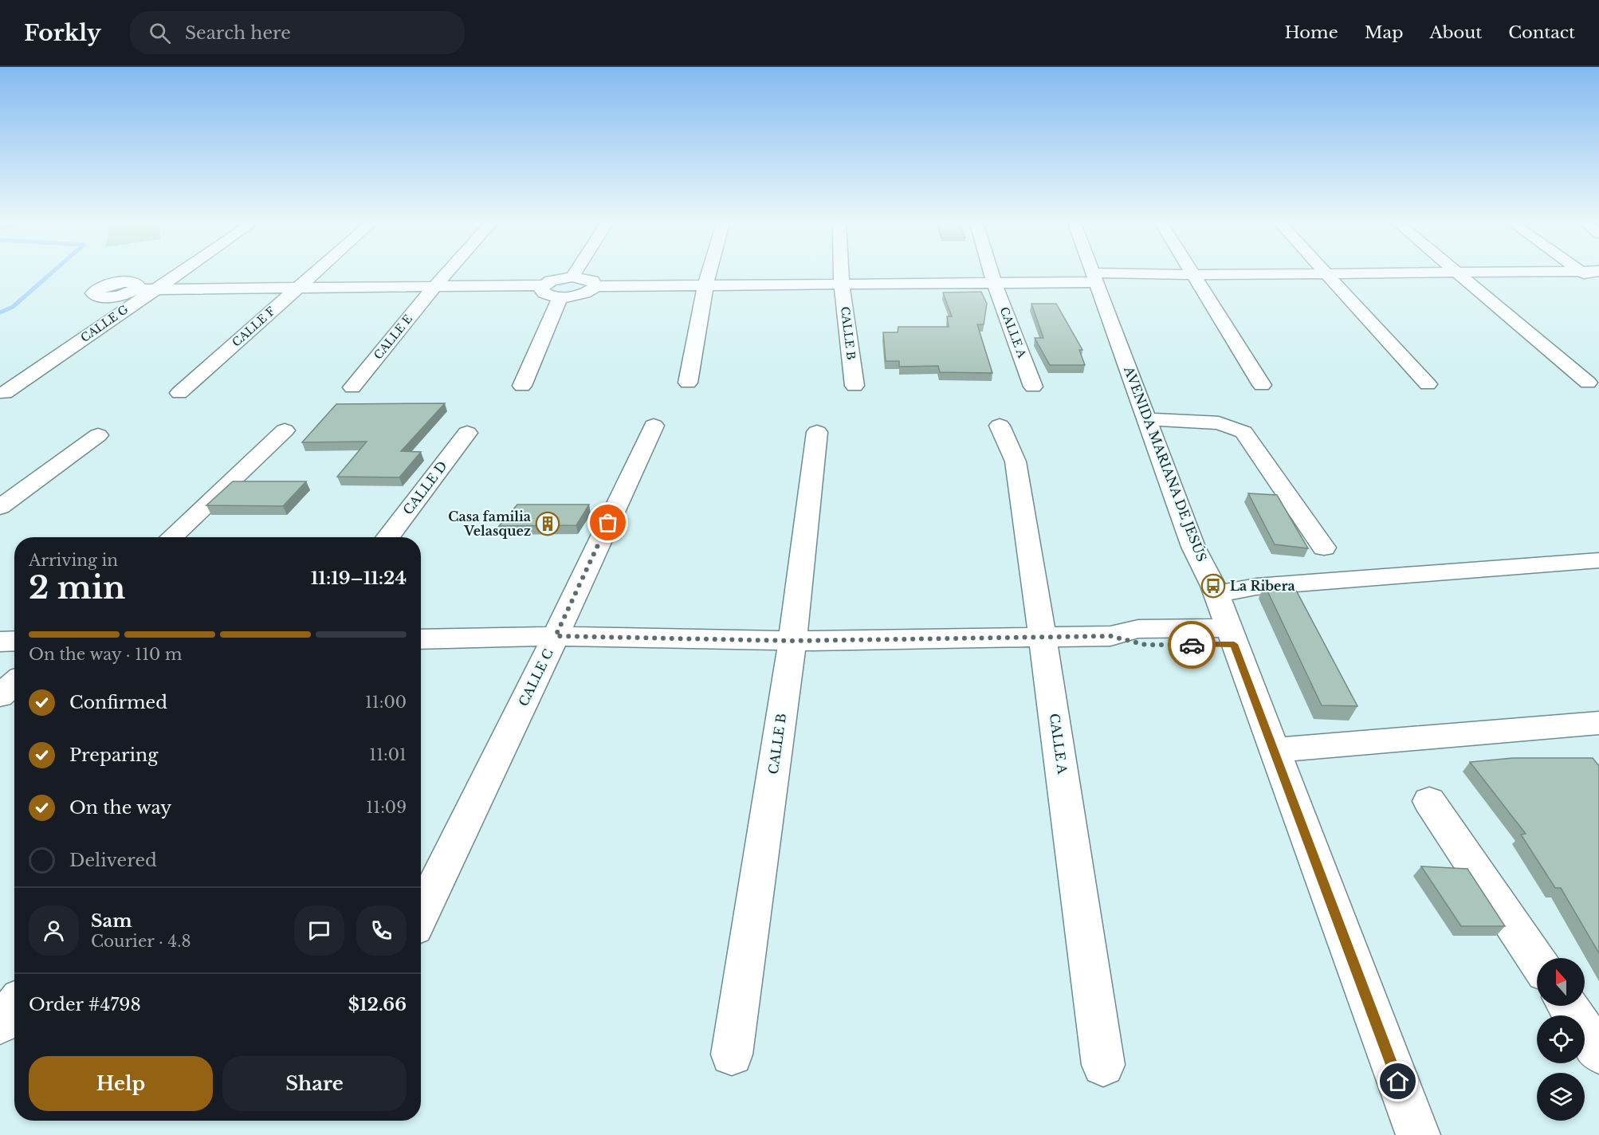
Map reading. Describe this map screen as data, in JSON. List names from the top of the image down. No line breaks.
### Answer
{"streets":{"street":["CALLE G","CALLE F","CALLE A","CALLE B","CALLE E","AVENIDA MARIANA DE JESÚS","CALLE D","CALLE C"]},"places":{"building":["Casa familia Velasquez"],"bus stop":["La Ribera"]},"north":"top","page":{"header":"Forkly","search":"Search here","nav":["Home","Map","About","Contact"],"heading":["2 min","Arriving in","11:19–11:24"],"panel":["Sam","Courier · 4.8","Order #4798","$12.66"],"bar":"On the way · 110 m","list":[["Confirmed","11:00"],["Preparing","11:01"],["On the way","11:09"],"Delivered"],"buttons":["Help","Share"]}}
